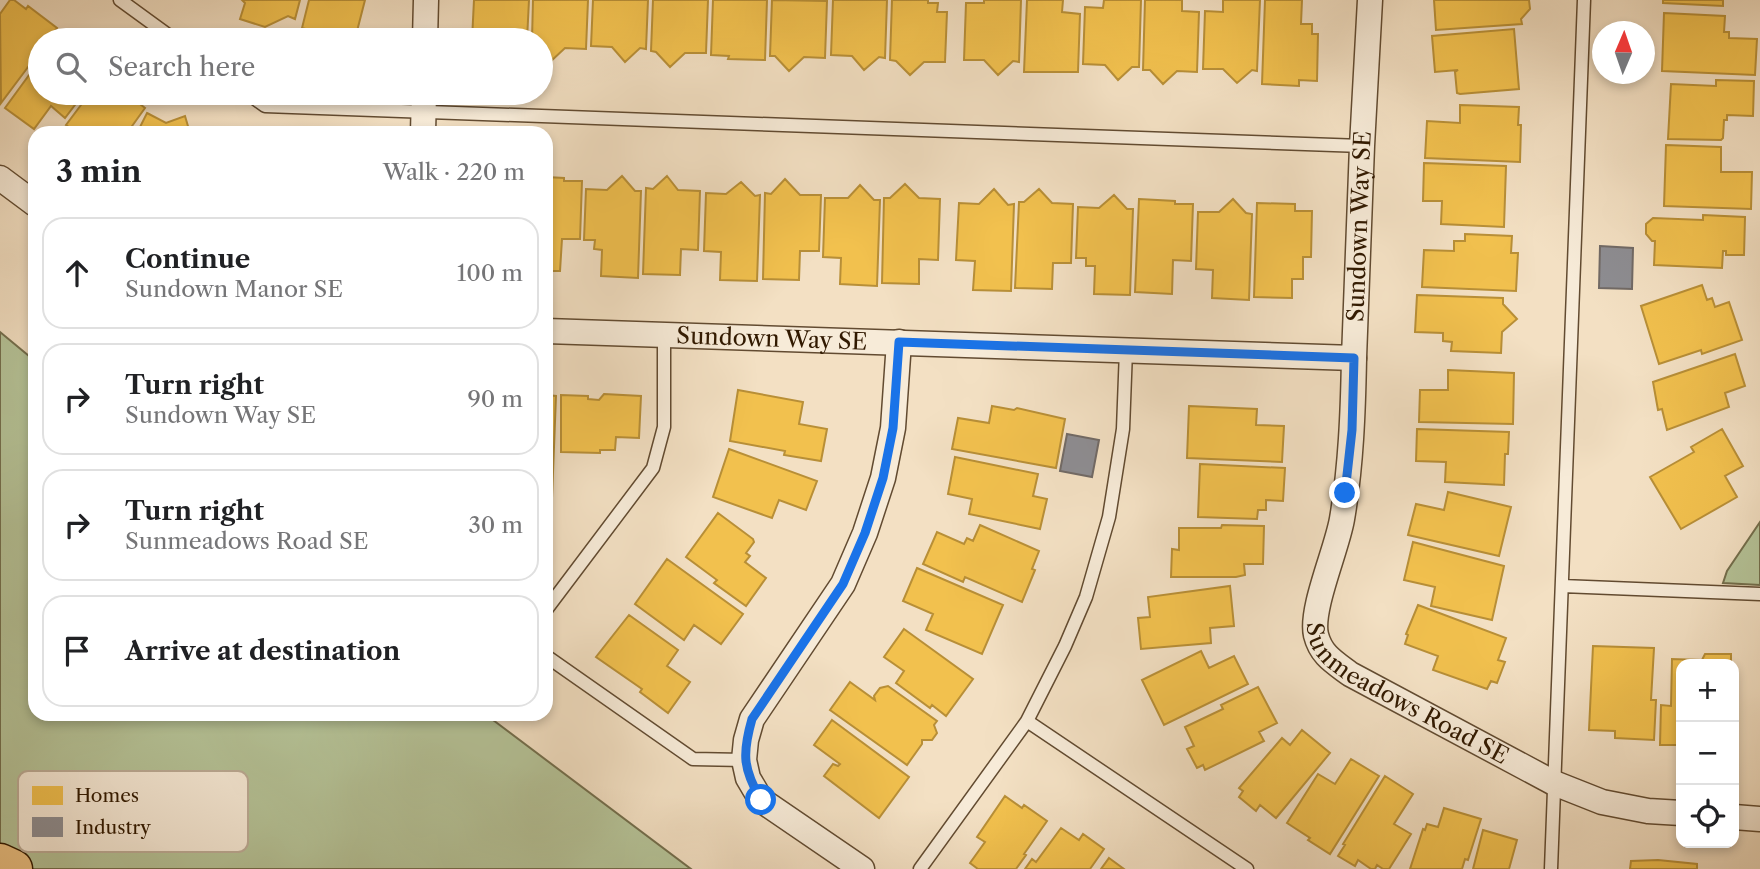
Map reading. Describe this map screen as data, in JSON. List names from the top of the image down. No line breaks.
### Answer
{"streets":{"street":["Sundown Way SE","Sunmeadows Road SE"]},"crossings":[["Sundown Way SE","Sunmeadows Road SE"]],"legend":["Homes","Industry"],"north":"top","page":{"search":"Search here","heading":["3 min","Walk · 220 m"],"list":[["Continue","Sundown Manor SE","100 m"],["Turn right","Sundown Way SE","90 m"],["Turn right","Sunmeadows Road SE","30 m"],"Arrive at destination"],"map_buttons":["+","−"]}}
